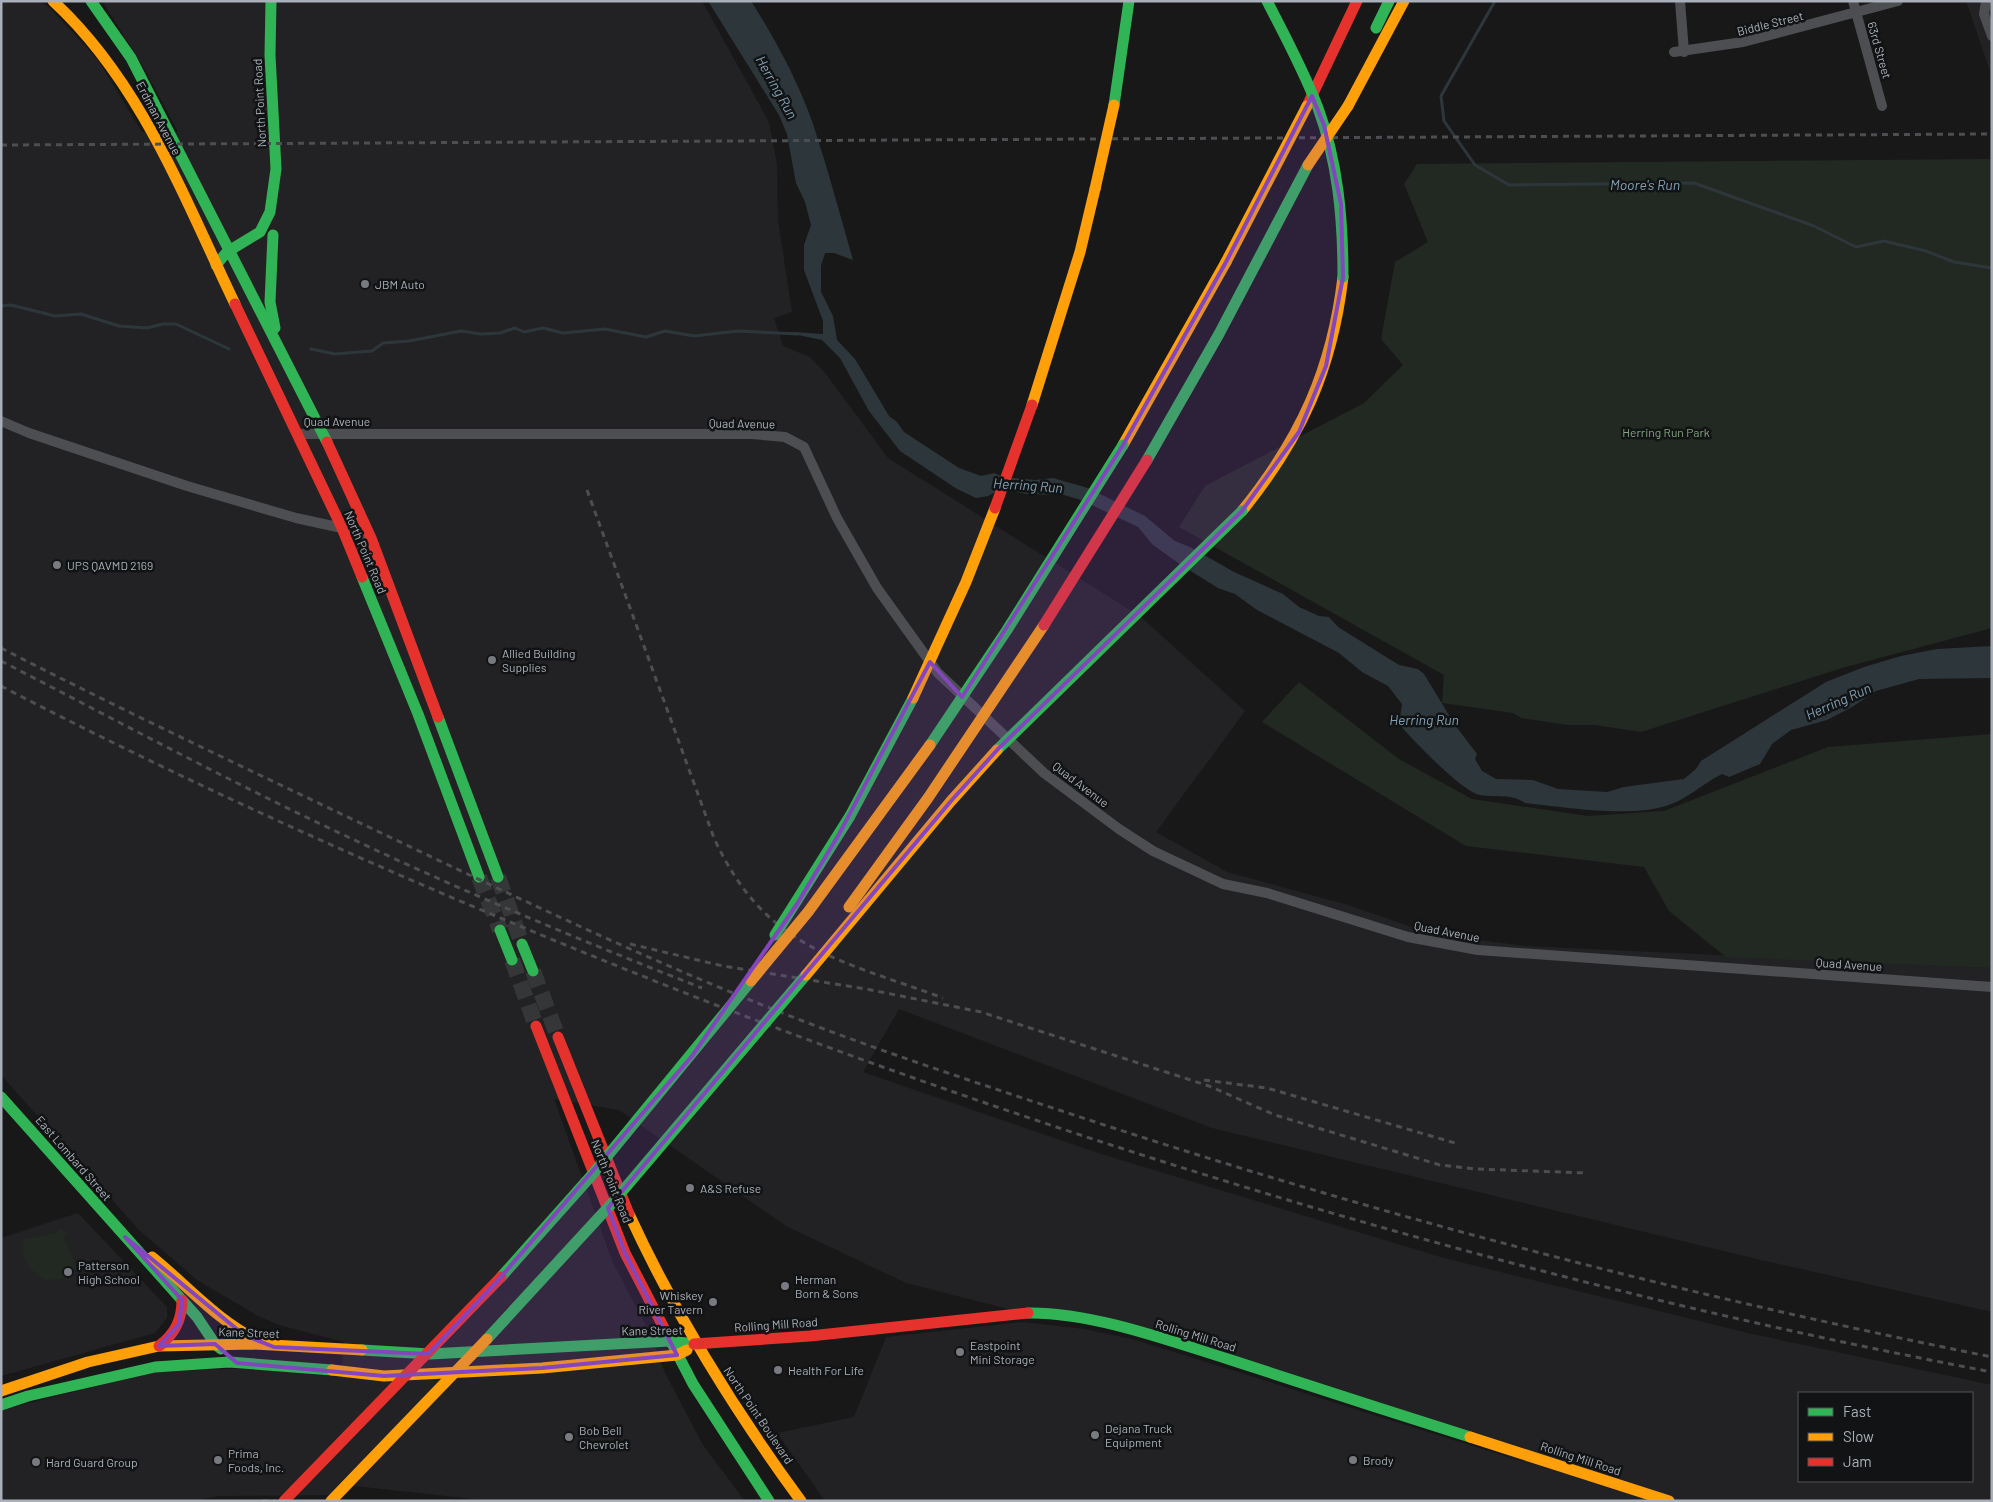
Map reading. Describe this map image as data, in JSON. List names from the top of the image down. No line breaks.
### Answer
{"streets":{"main road":["North Point Road","Erdman Avenue","East Lombard Street","Rolling Mill Road","Kane Street","North Point Boulevard"],"street":["Biddle Street","63rd Street","Quad Avenue"]},"crossings":[["Biddle Street","63rd Street"],["North Point Road","Erdman Avenue"],["North Point Road","Quad Avenue"],["North Point Road","Rolling Mill Road"],["North Point Road","Kane Street"],["North Point Road","North Point Boulevard"],["East Lombard Street","Kane Street"],["Rolling Mill Road","Kane Street"],["Rolling Mill Road","North Point Boulevard"],["Kane Street","North Point Boulevard"]],"water":["Herring Run","Moore's Run"],"parks":["Herring Run Park"],"places":["JBM Auto","UPS QAVMD 2169","Allied Building Supplies","A&S Refuse","Patterson High School","Herman Born & Sons","Whiskey River Tavern","Eastpoint Mini Storage","Health For Life","Dejana Truck Equipment","Bob Bell Chevrolet","Prima Foods, Inc.","Brody","Hard Guard Group"],"legend":["Fast","Slow","Jam"]}
